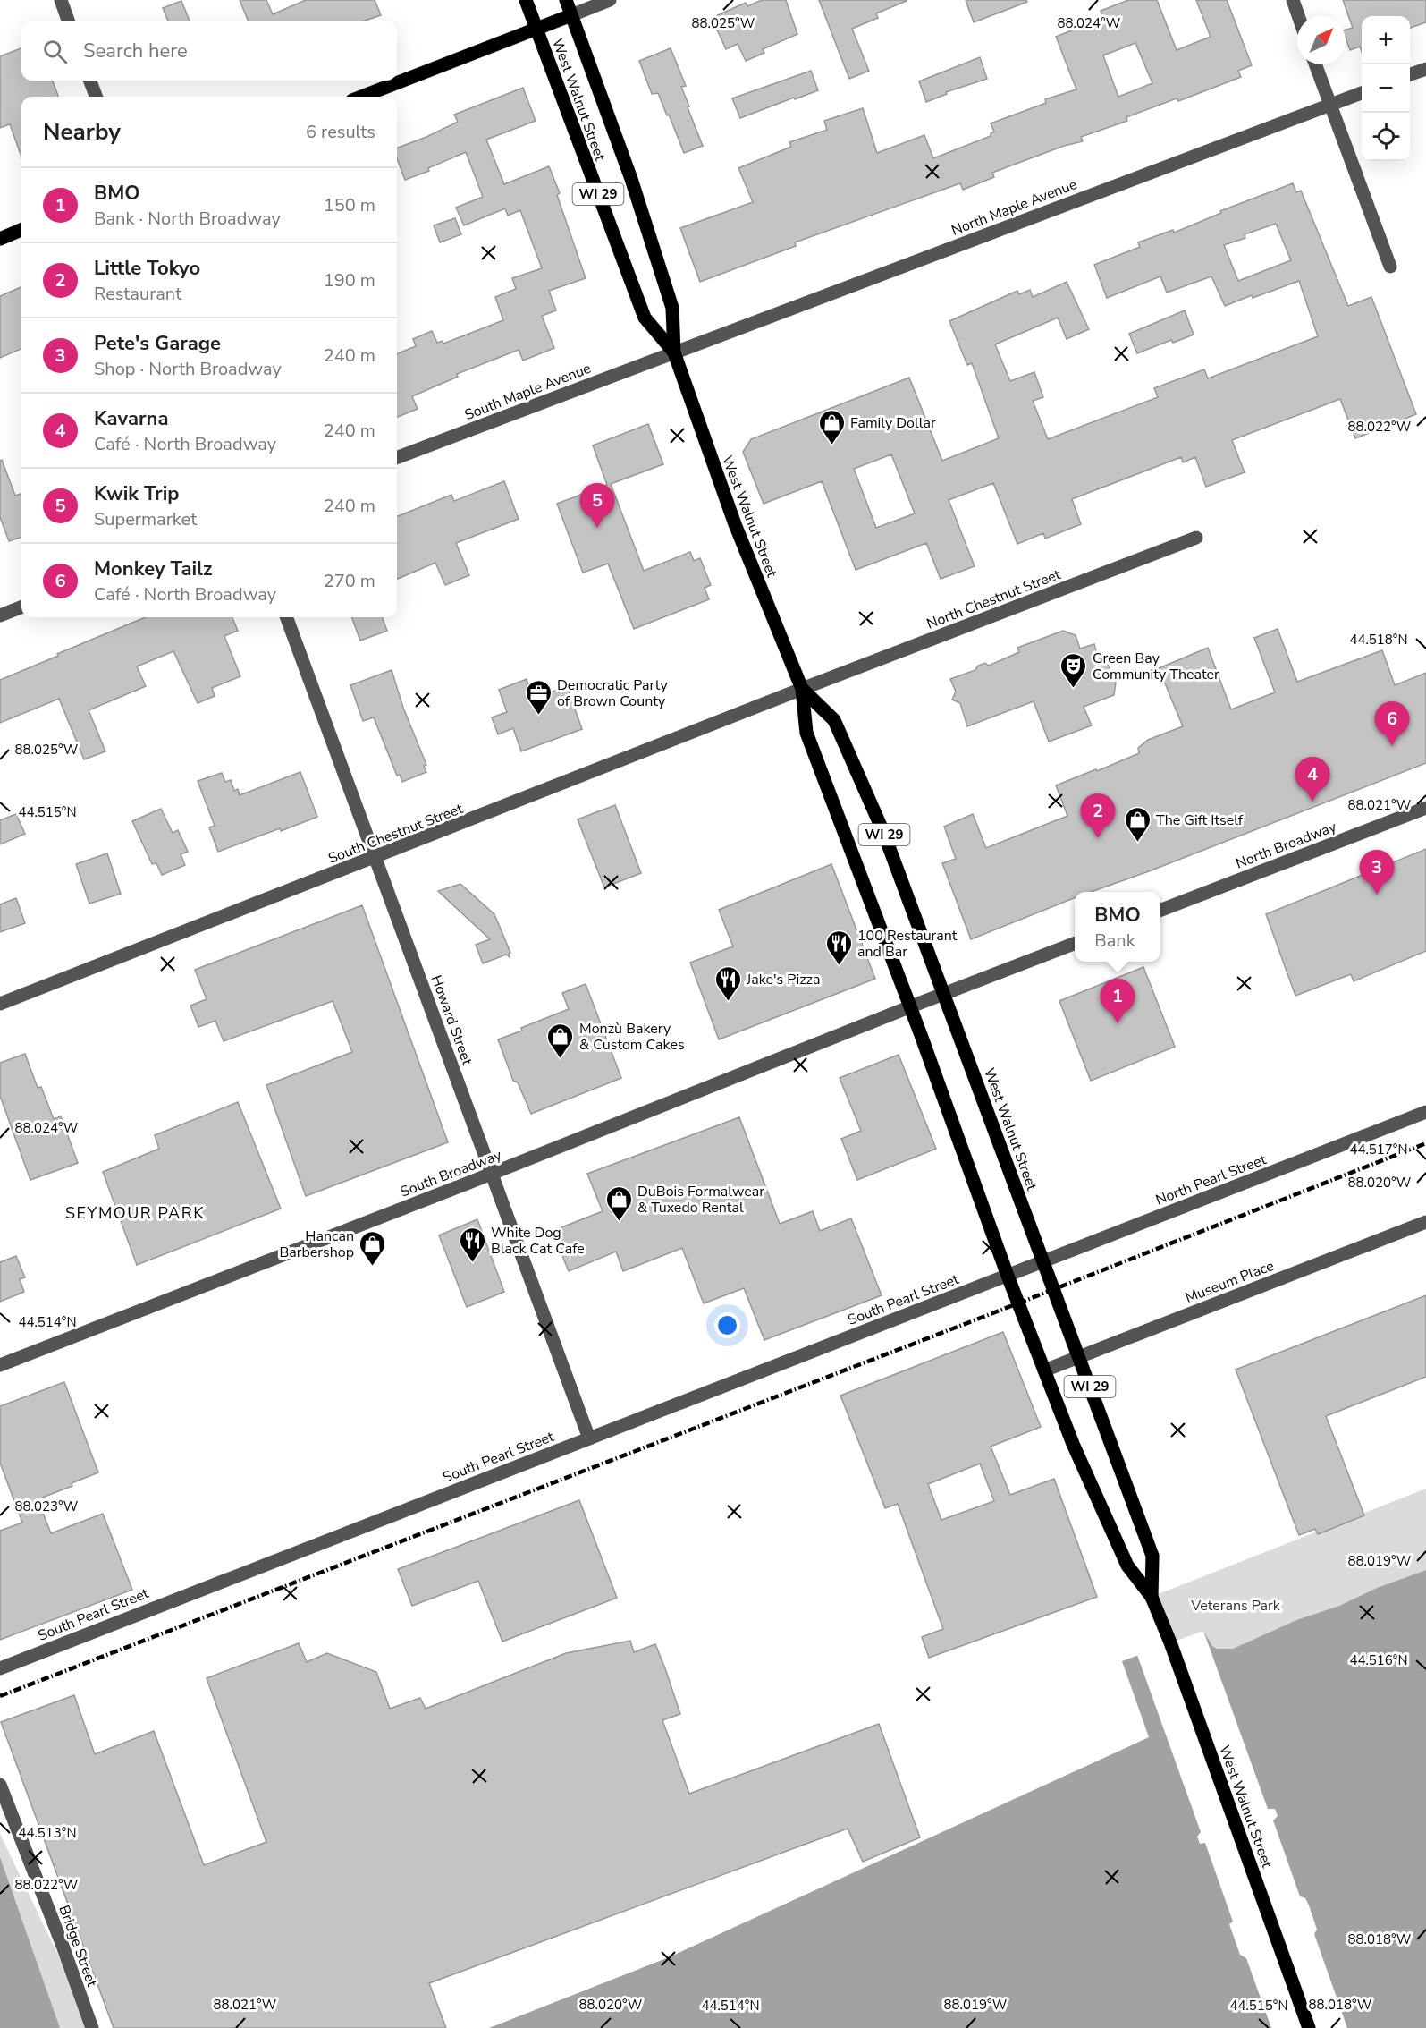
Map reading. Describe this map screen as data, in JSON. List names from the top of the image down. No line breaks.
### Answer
{"streets":{"main road":["West Walnut Street","WI 29"],"street":["North Maple Avenue","South Maple Avenue","North Chestnut Street","South Chestnut Street","North Broadway","Howard Street","South Broadway","North Pearl Street","Museum Place","South Pearl Street","Bridge Street"]},"crossings":[["West Walnut Street","North Maple Avenue"],["West Walnut Street","South Maple Avenue"],["West Walnut Street","North Chestnut Street"],["West Walnut Street","South Chestnut Street"],["West Walnut Street","South Broadway"],["West Walnut Street","North Pearl Street"],["West Walnut Street","Museum Place"],["West Walnut Street","South Pearl Street"],["North Maple Avenue","South Maple Avenue"],["North Chestnut Street","South Chestnut Street"],["South Chestnut Street","Howard Street"],["Howard Street","South Broadway"],["Howard Street","South Pearl Street"],["North Pearl Street","South Pearl Street"]],"districts":["SEYMOUR PARK"],"parks":["Veterans Park"],"places":{"shop":["Family Dollar","The Gift Itself","Monzù Bakery & Custom Cakes","DuBois Formalwear & Tuxedo Rental","Hancan Barbershop"],"theatre":["Green Bay Community Theater"],"office":["Democratic Party of Brown County"],"restaurant":["100 Restaurant and Bar","Jake's Pizza","White Dog Black Cat Cafe"]},"north":"top right","page":{"map_buttons":["+","−"],"search":"Search here","heading":["Nearby","6 results"],"list":[{"mark":"1","name":"BMO","note":"Bank · North Broadway","value":"150 m"},{"mark":"2","name":"Little Tokyo","note":"Restaurant","value":"190 m"},{"mark":"3","name":"Pete's Garage","note":"Shop · North Broadway","value":"240 m"},{"mark":"4","name":"Kavarna","note":"Café · North Broadway","value":"240 m"},{"mark":"5","name":"Kwik Trip","note":"Supermarket","value":"240 m"},{"mark":"6","name":"Monkey Tailz","note":"Café · North Broadway","value":"270 m"}],"pins":["5","6","4","2","3","1"],"popup":["BMO","Bank"]},"coordinates":["88.025°W","88.024°W","88.022°W","44.518°N","88.021°W","44.515°N","44.517°N","88.020°W","44.514°N","88.023°W","88.019°W","44.516°N","44.513°N","88.018°W"]}
